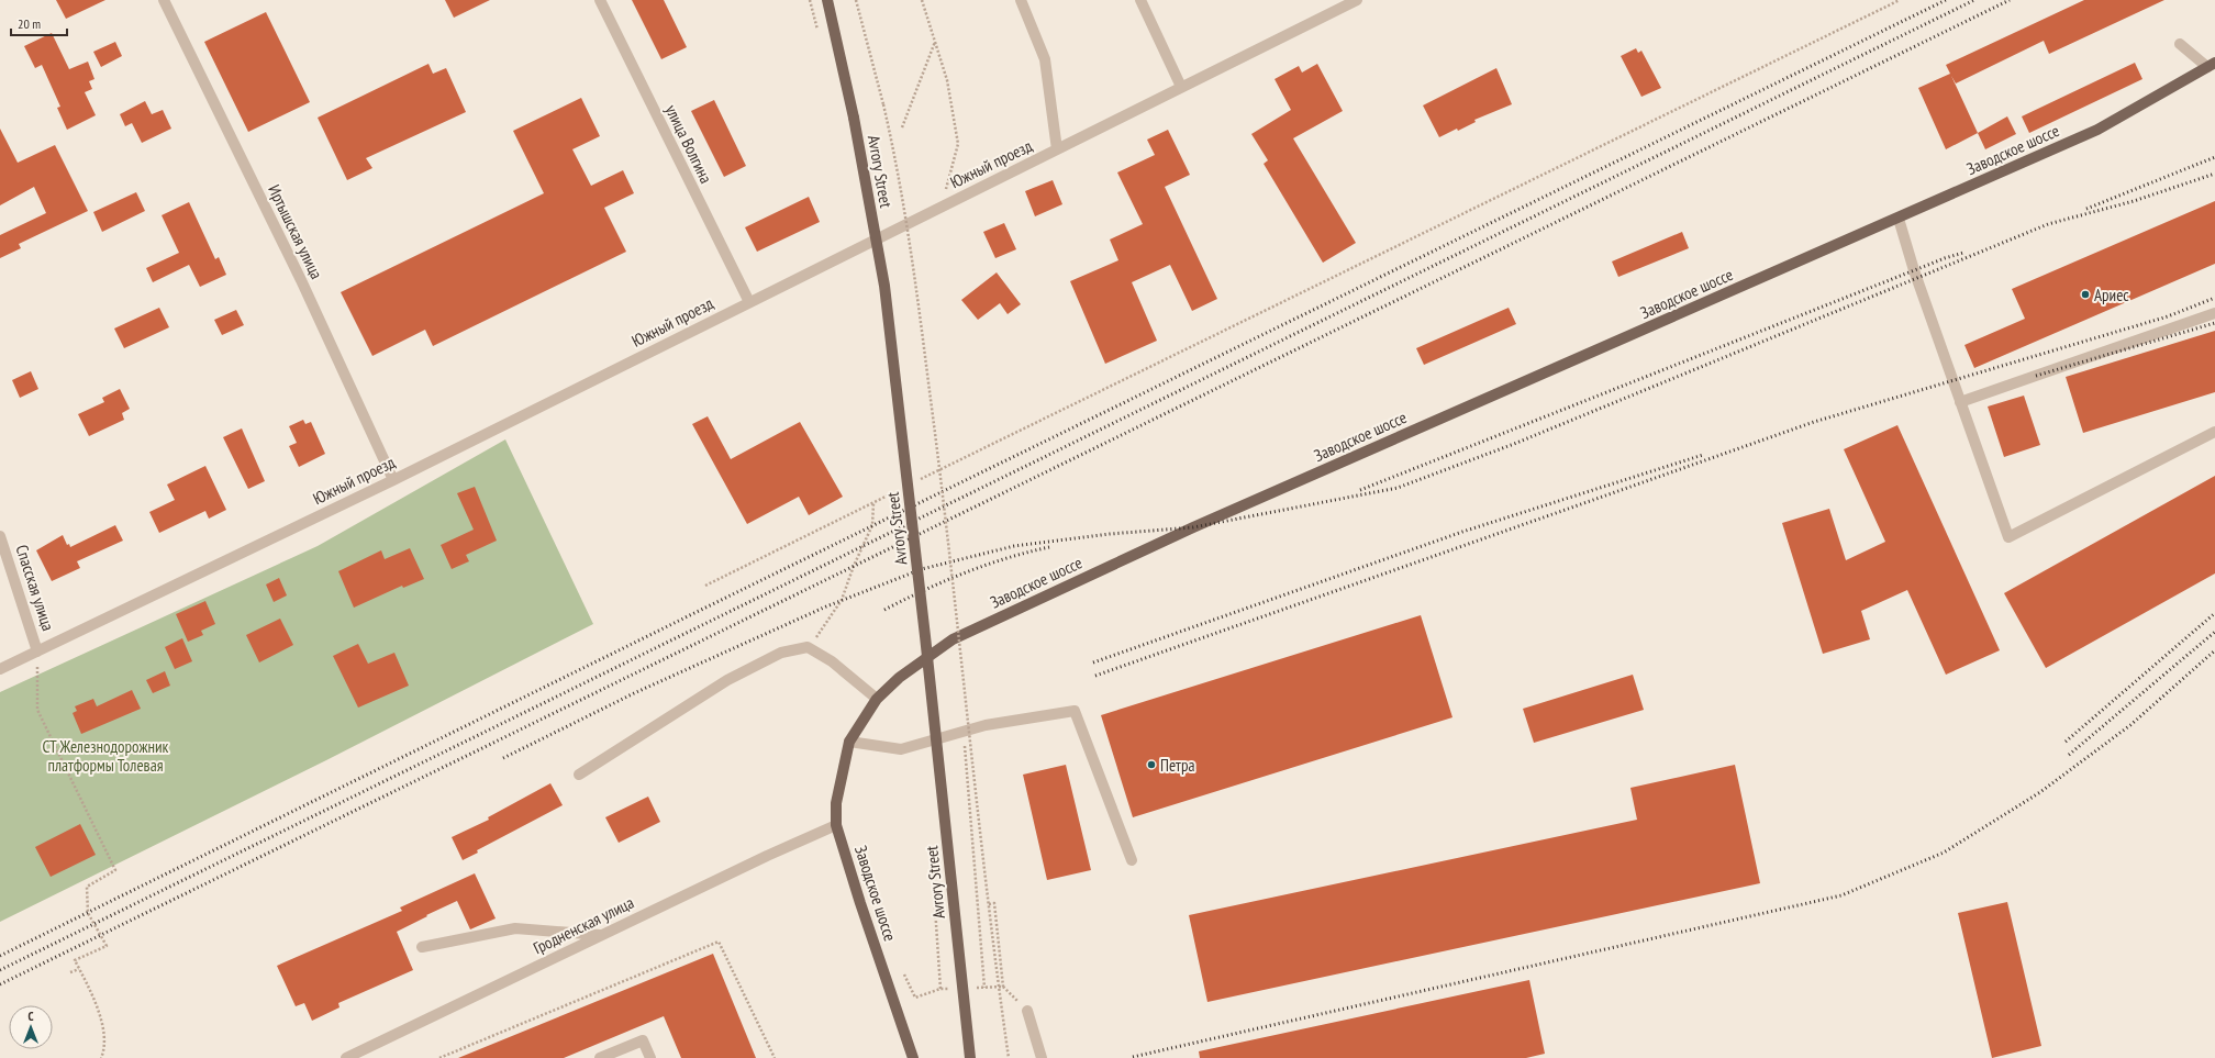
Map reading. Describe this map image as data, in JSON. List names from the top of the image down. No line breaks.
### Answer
{"streets":{"main road":["Заводское шоссе","Avrory Street"],"street":["улица Волгина","Южный проезд","Иртышская улица","Спасская улица","Гродненская улица"]},"crossings":[["улица Волгина","Южный проезд"],["Заводское шоссе","Гродненская улица"],["Южный проезд","Иртышская улица"],["Южный проезд","Спасская улица"]],"parks":["СТ Железнодорожник платформы Толевая"],"places":["Ариес","Петра"],"scale_bar":"20 m","north":"top"}
